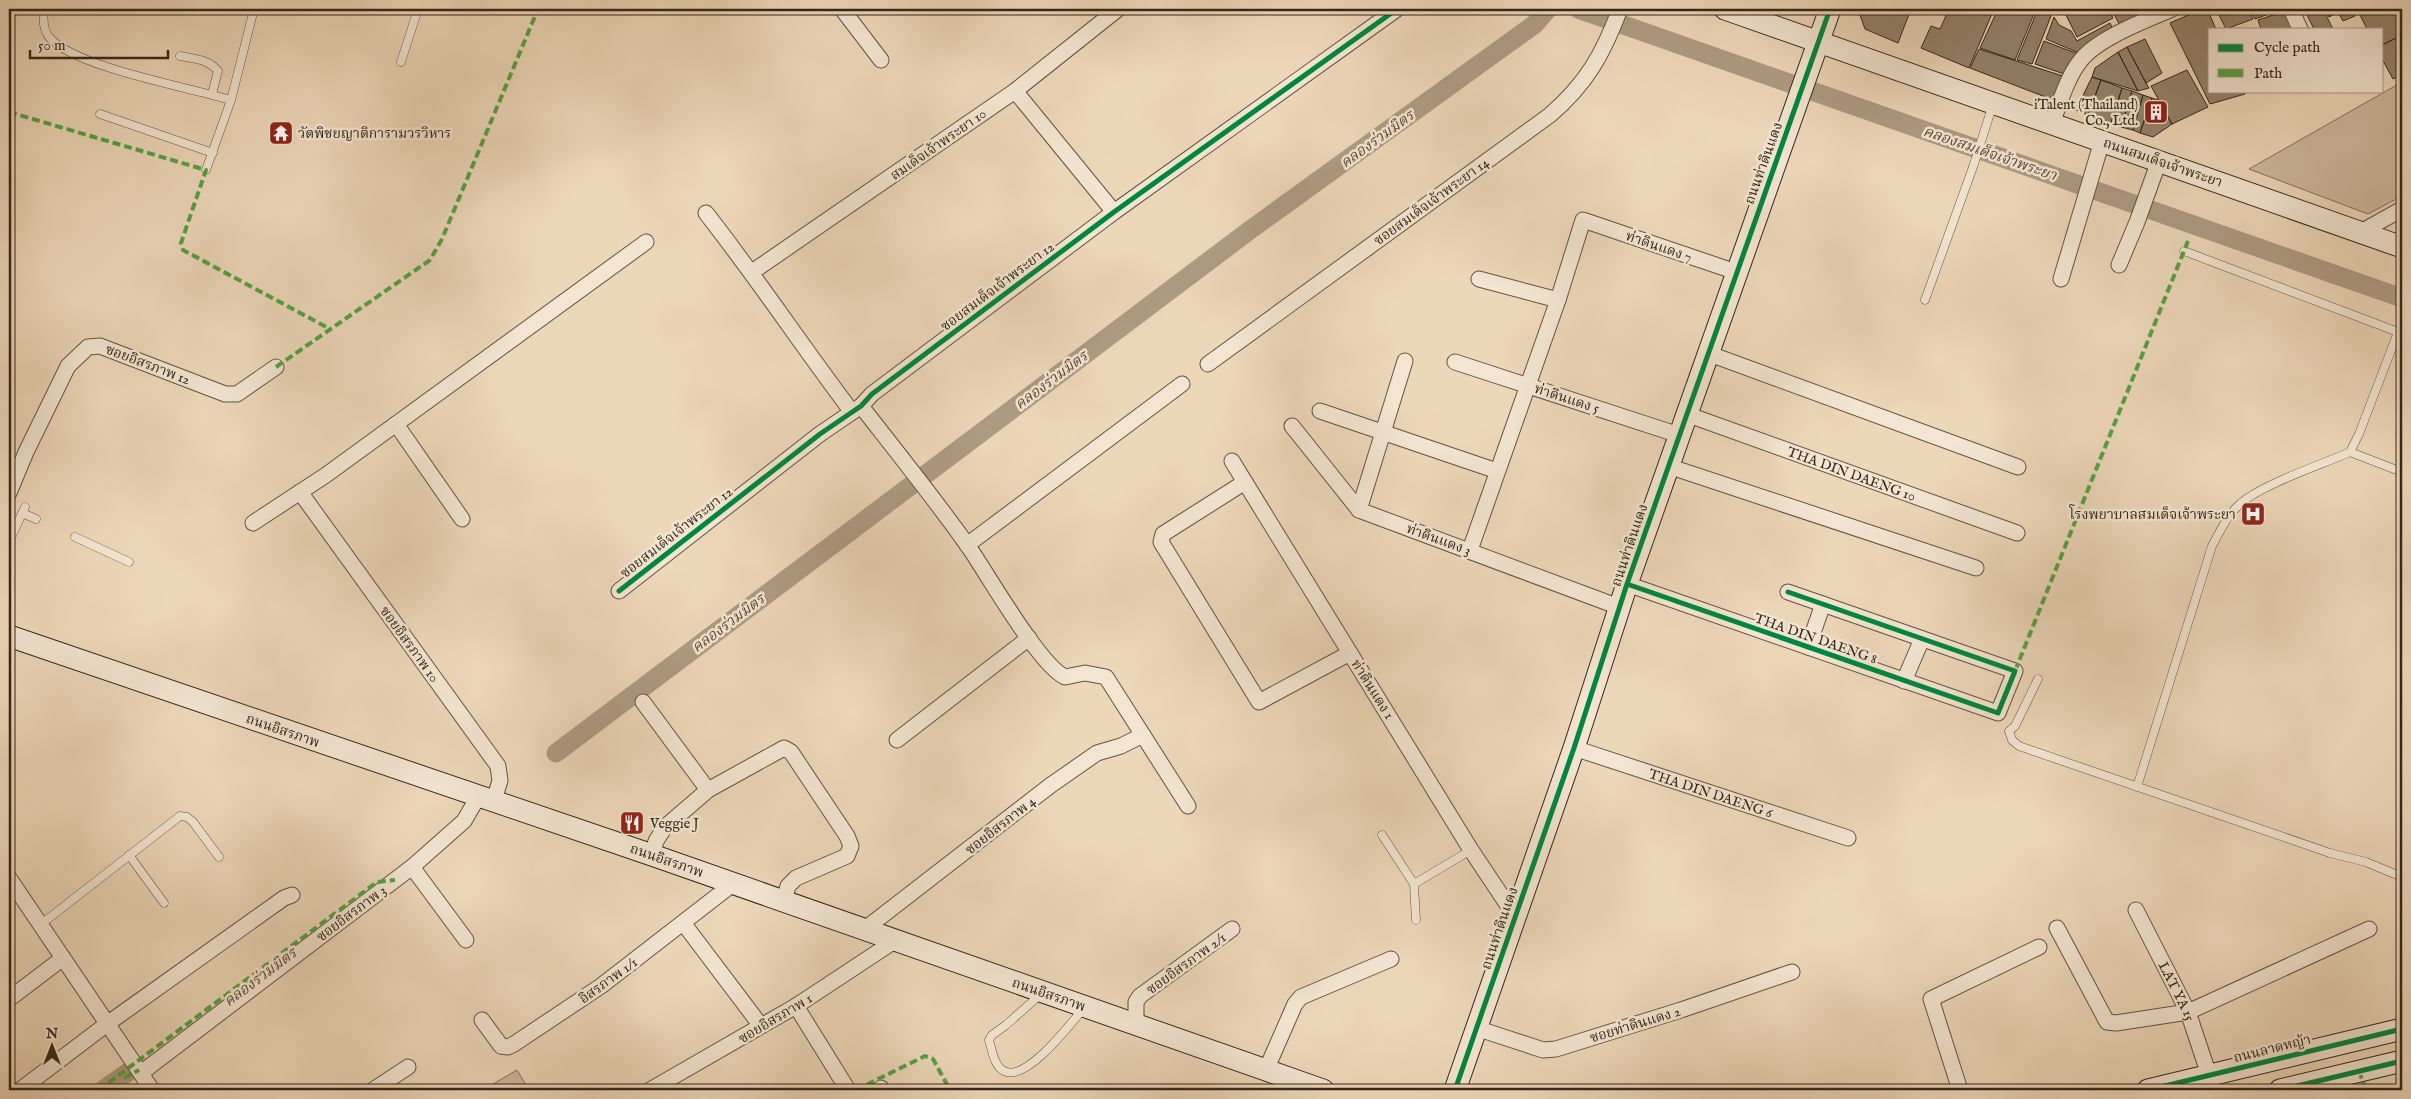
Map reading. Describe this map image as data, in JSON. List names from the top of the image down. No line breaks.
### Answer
{"streets":{"main road":["ถนนสมเด็จเจ้าพระยา","ถนนท่าดินแดง","ถนนอิสรภาพ","ถนนลาดหญ้า"],"street":["สมเด็จเจ้าพระยา 10","ซอยสมเด็จเจ้าพระยา 14","ท่าดินแดง 7","ซอยสมเด็จเจ้าพระยา 12","ซอยอิสรภาพ 12","ท่าดินแดง 5","THA DIN DAENG 10","ท่าดินแดง 3","THA DIN DAENG 8","ซอยอิสรภาพ 10","ท่าดินแดง 1","THA DIN DAENG 6","ซอยอิสรภาพ 4","ซอยอิสรภาพ 3","ซอยอิสรภาพ 2/1","อิสรภาพ 1/1","LAT YA 15","ซอยอิสรภาพ 1","ซอยท่าดินแดง 2"]},"crossings":[["ถนนสมเด็จเจ้าพระยา","ถนนท่าดินแดง"],["ถนนท่าดินแดง","ท่าดินแดง 7"],["ถนนท่าดินแดง","ท่าดินแดง 5"],["ถนนท่าดินแดง","THA DIN DAENG 10"],["ถนนท่าดินแดง","ท่าดินแดง 3"],["ถนนท่าดินแดง","THA DIN DAENG 8"],["ถนนท่าดินแดง","ท่าดินแดง 1"],["ถนนท่าดินแดง","THA DIN DAENG 6"],["ถนนท่าดินแดง","ซอยท่าดินแดง 2"],["ซอยอิสรภาพ 10","ถนนอิสรภาพ"],["ซอยอิสรภาพ 10","ซอยอิสรภาพ 3"],["ถนนอิสรภาพ","ซอยอิสรภาพ 4"],["ถนนอิสรภาพ","ซอยอิสรภาพ 3"],["ถนนอิสรภาพ","ซอยอิสรภาพ 2/1"],["ถนนอิสรภาพ","อิสรภาพ 1/1"],["ถนนอิสรภาพ","ซอยอิสรภาพ 1"],["LAT YA 15","ถนนลาดหญ้า"]],"water":["คลองร่วมมิตร","คลองสมเด็จเจ้าพระยา"],"places":{"building":["iTalent (Thailand) Co., Ltd."],"temple":["วัดพิชยญาติการามวรวิหาร"],"hospital":["โรงพยาบาลสมเด็จเจ้าพระยา"],"restaurant":["Veggie J"]},"legend":["Cycle path","Path"],"scale_bar":"50 m","north":"top"}
